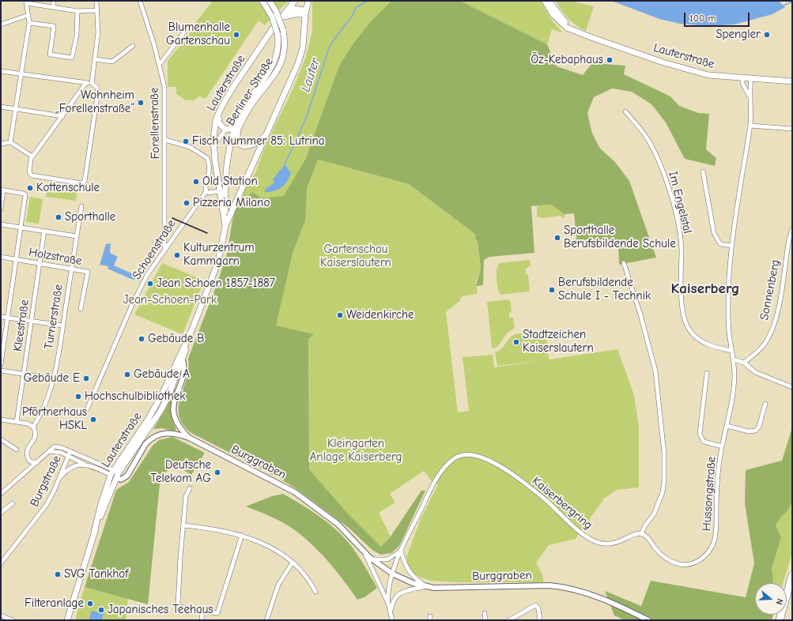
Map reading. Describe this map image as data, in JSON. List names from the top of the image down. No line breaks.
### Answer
{"streets":{"main road":["Lauterstraße","Berliner Straße"],"street":["Forellenstraße","Im Engelstal","Schoenstraße","Holzstraße","Sonnenberg","Turnerstraße","Kleestraße","Burggraben","Burgstraße","Hussongstraße","Kaiserbergring"]},"crossings":[["Lauterstraße","Berliner Straße"],["Lauterstraße","Burggraben"],["Lauterstraße","Hussongstraße"],["Forellenstraße","Schoenstraße"],["Im Engelstal","Hussongstraße"],["Holzstraße","Turnerstraße"],["Holzstraße","Kleestraße"],["Burggraben","Kaiserbergring"],["Hussongstraße","Kaiserbergring"]],"districts":["Kaiserberg"],"water":["Lauter"],"parks":["Gartenschau Kaiserslautern","Jean-Schoen-Park","Kleingarten Anlage Kaiserberg"],"places":["Blumenhalle Gartenschau","Spengler","Öz-Kebaphaus","Wohnheim „Forellenstraße“","Fisch Nummer 85: Lutrina","Old Station","Kottenschule","Pizzeria Milano","Sporthalle","Sporthalle Berufsbildende Schule","Kulturzentrum Kammgarn","Jean Schoen 1857-1887","Berufsbildende Schule I - Technik","Weidenkirche","Gebäude B","Stadtzeichen Kaiserslautern","Gebäude A","Gebäude E","Hochschulbibliothek","Pförtnerhaus HSKL","Deutsche Telekom AG","SVG Tankhof","Filteranlage","Japanisches Teehaus"],"scale_bar":"100 m","north":"right"}
